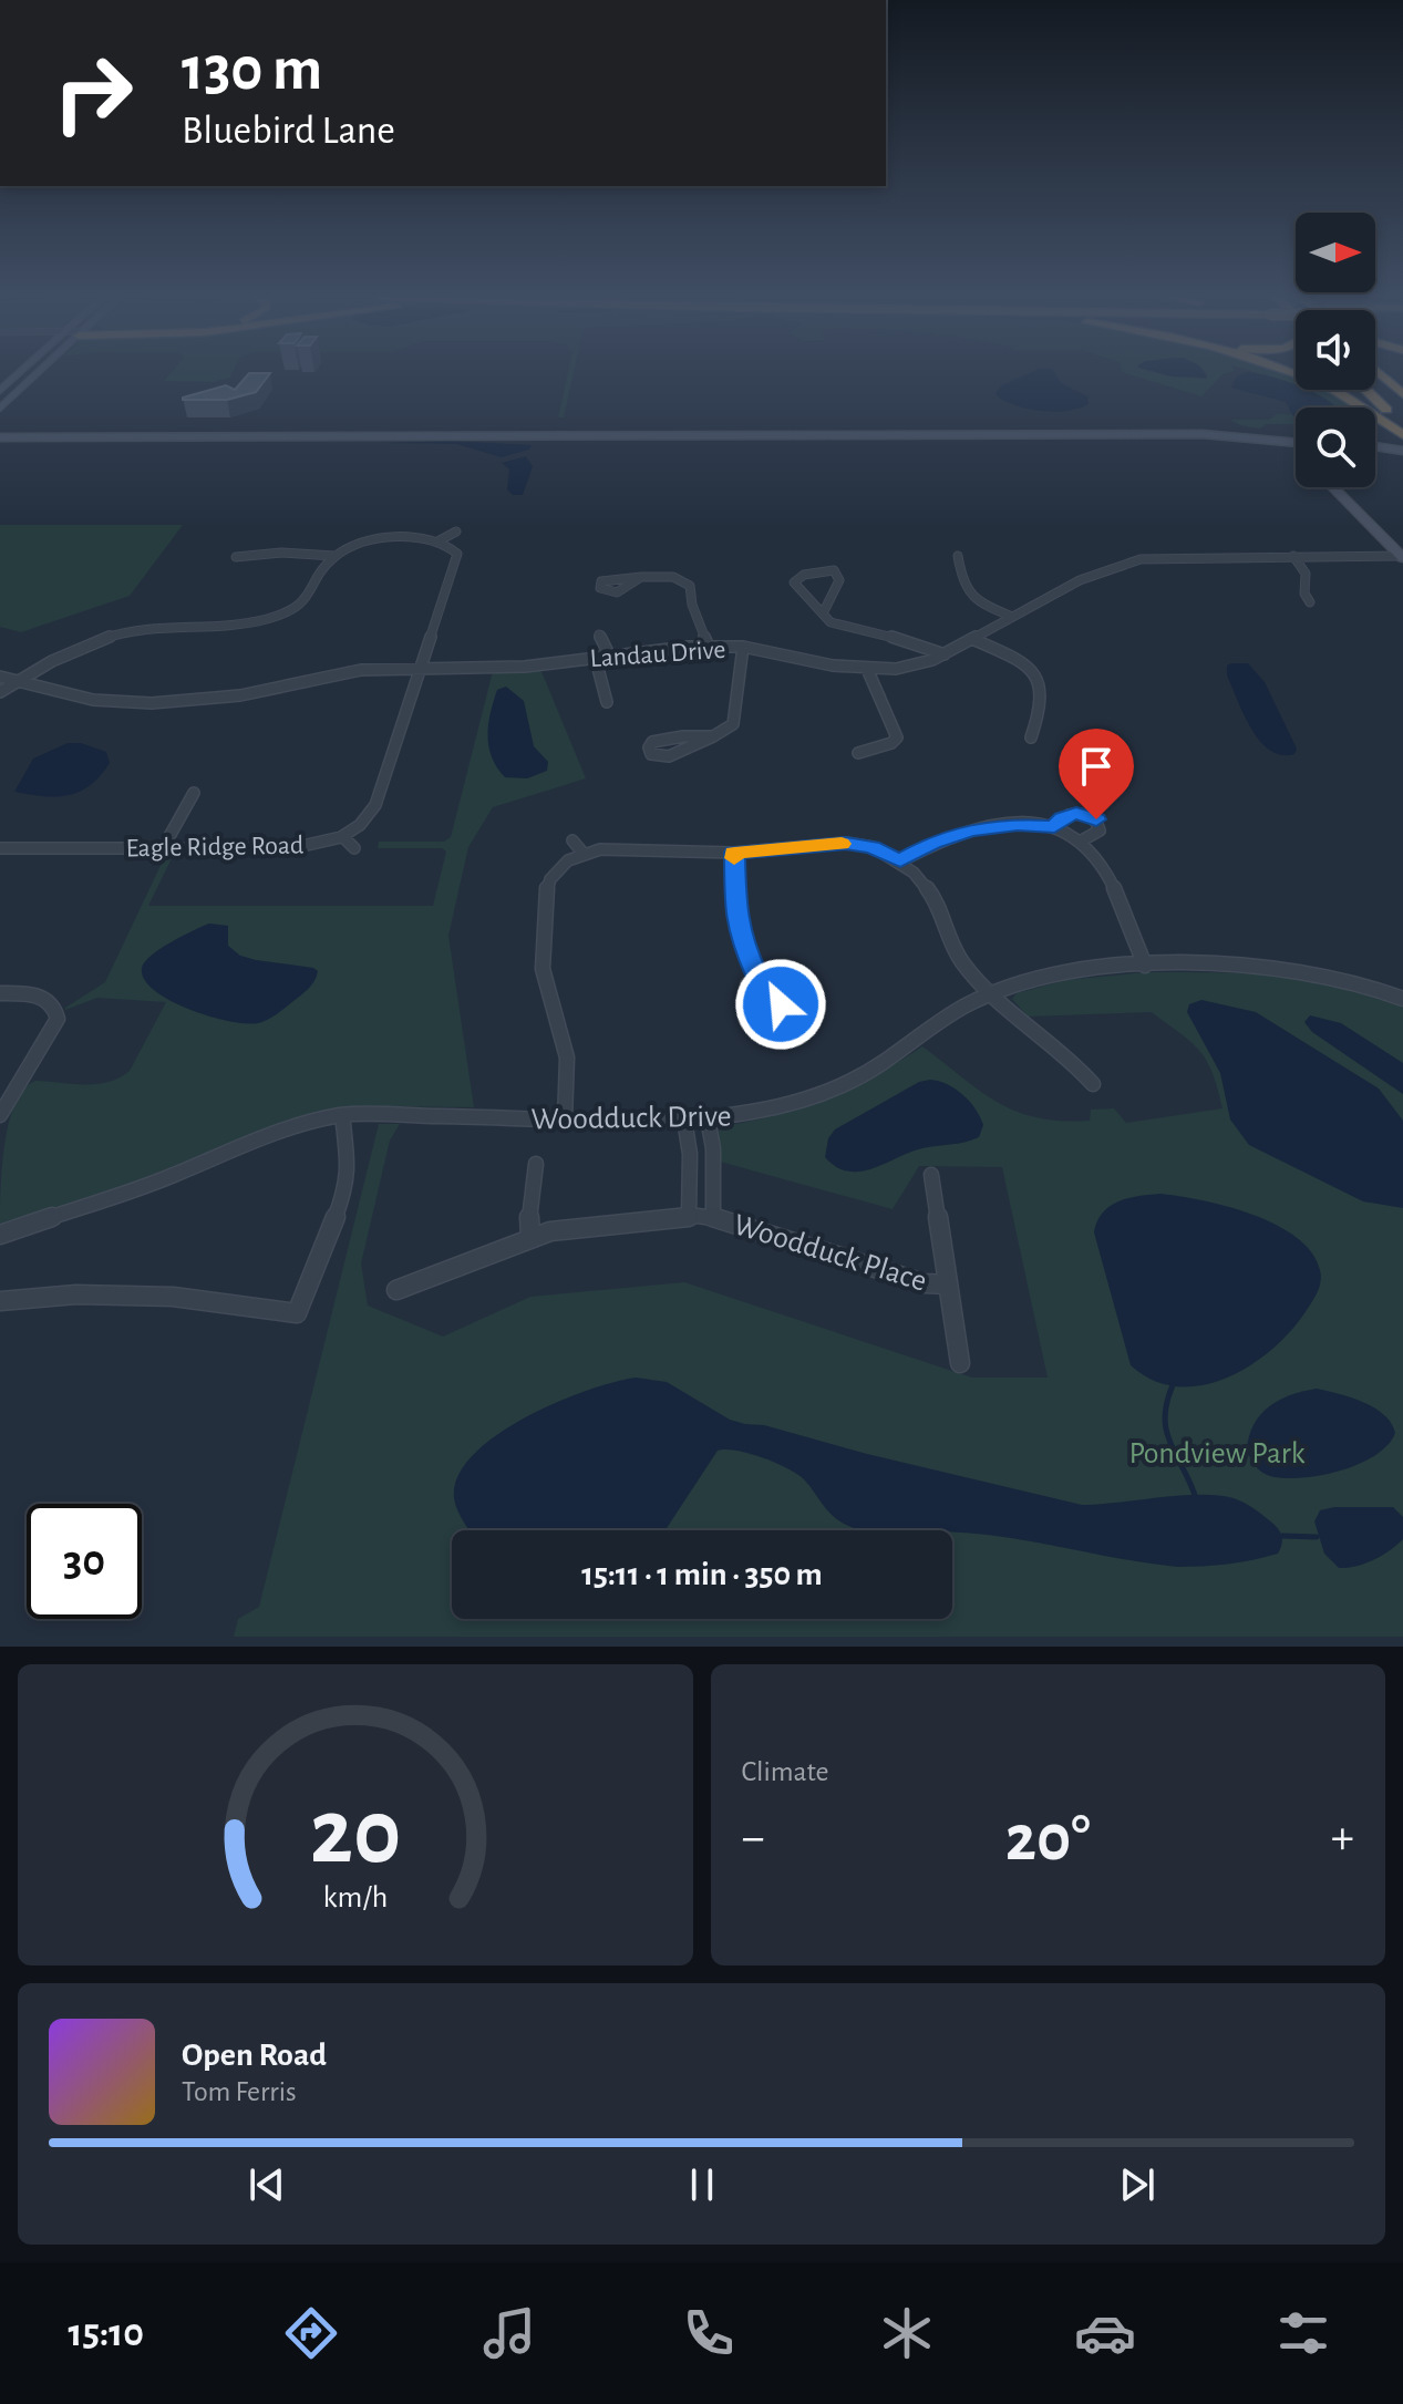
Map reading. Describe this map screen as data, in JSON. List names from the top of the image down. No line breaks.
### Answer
{"streets":{"street":["Landau Drive","Eagle Ridge Road","Woodduck Drive","Woodduck Place"]},"crossings":[["Landau Drive","Eagle Ridge Road"],["Woodduck Drive","Woodduck Place"]],"parks":["Pondview Park"],"north":"right","page":{"turn":["130 m","Bluebird Lane"],"limit":"30","trip":"15:11 · 1 min · 350 m","tile":"Climate","heat":["−","20°","+"],"song":["Open Road","Tom Ferris"],"tabs":"15:10","gauge":["20","km/h"]}}
